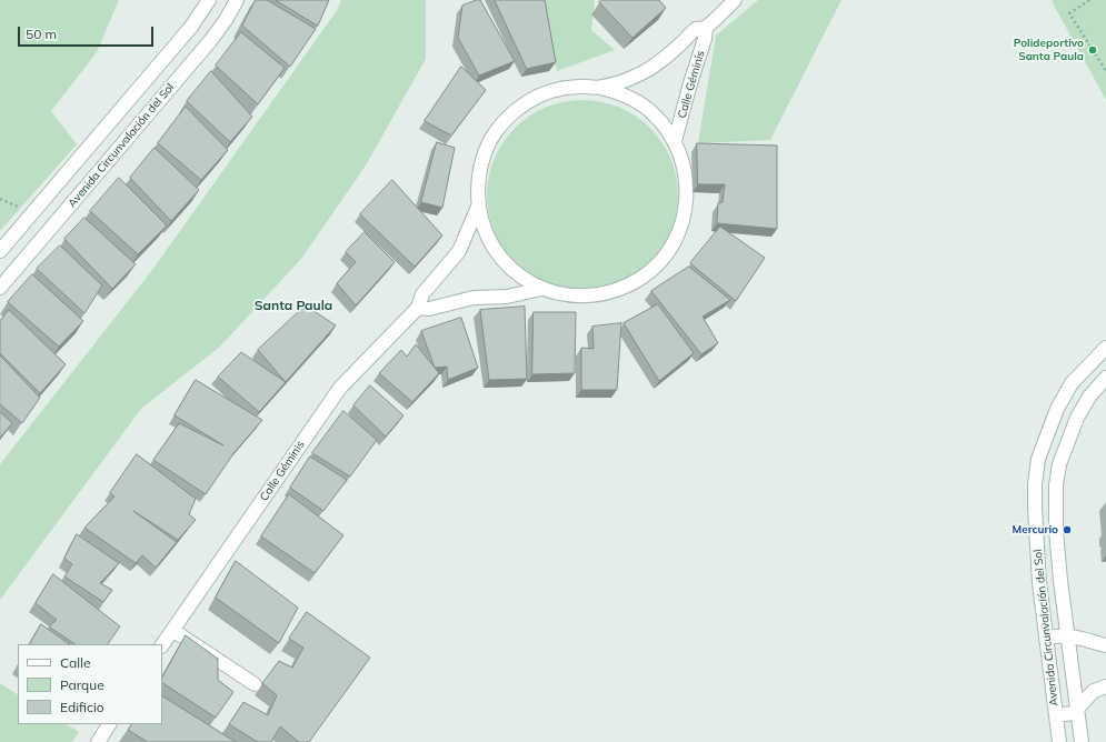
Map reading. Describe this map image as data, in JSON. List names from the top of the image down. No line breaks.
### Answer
{"streets":{"street":["Calle Géminis","Avenida Circunvalación del Sol"]},"districts":["Santa Paula"],"places":["Polideportivo Santa Paula","Mercurio"],"legend":["Calle","Parque","Edificio"],"scale_bar":"50 m"}
